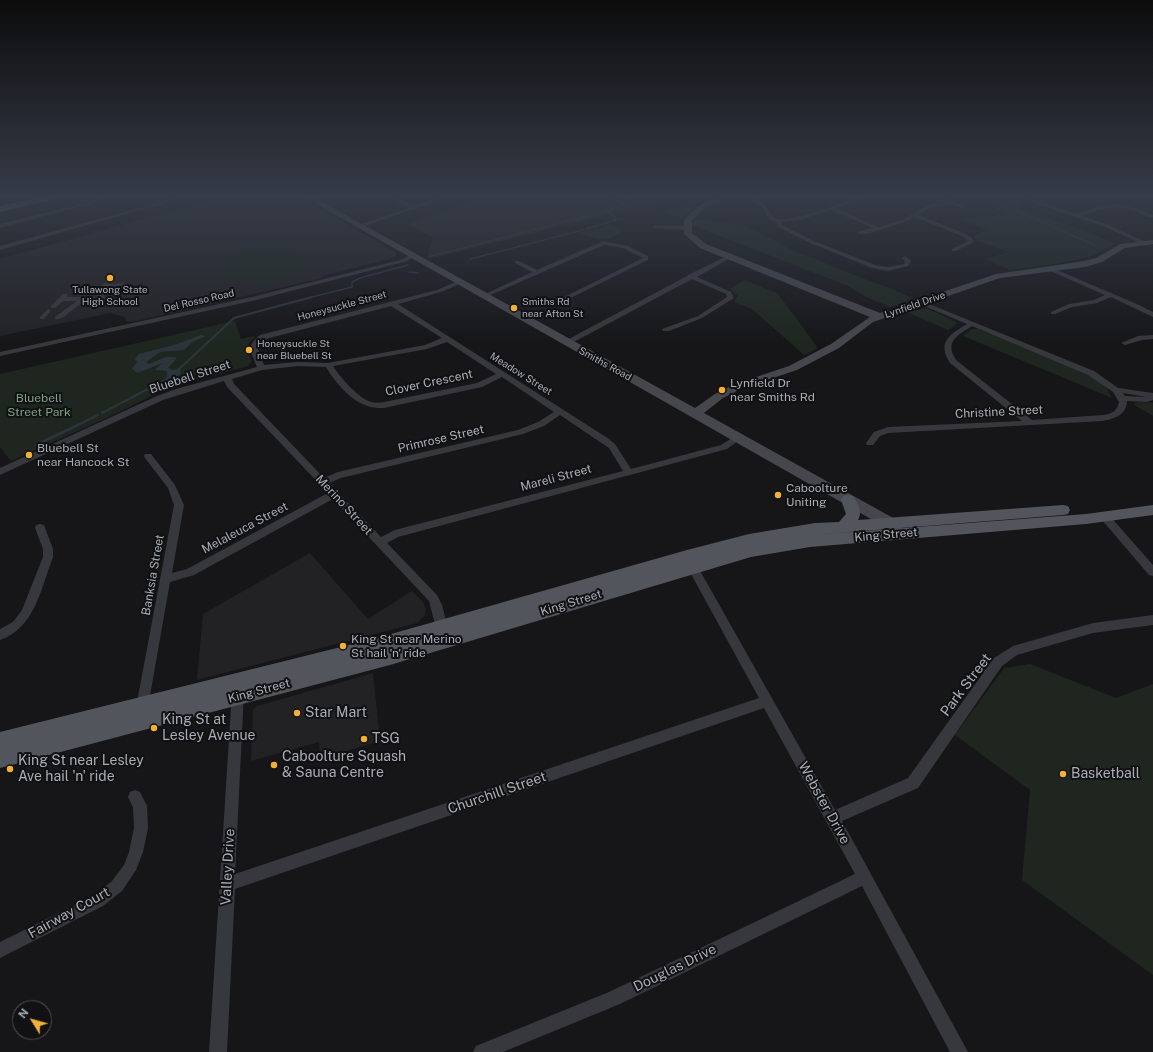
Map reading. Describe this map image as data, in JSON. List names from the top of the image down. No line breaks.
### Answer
{"streets":{"main road":["King Street"],"street":["Del Rosso Road","Lynfield Drive","Honeysuckle Street","Smiths Road","Meadow Street","Bluebell Street","Clover Crescent","Christine Street","Primrose Street","Mareli Street","Merino Street","Melaleuca Street","Banksia Street","Park Street","Churchill Street","Webster Drive","Valley Drive","Fairway Court","Douglas Drive"]},"crossings":[["Del Rosso Road","Smiths Road"],["Lynfield Drive","Smiths Road"],["Honeysuckle Street","Smiths Road"],["Honeysuckle Street","Meadow Street"],["Honeysuckle Street","Bluebell Street"],["Smiths Road","Mareli Street"],["Smiths Road","King Street"],["Meadow Street","Bluebell Street"],["Meadow Street","Clover Crescent"],["Meadow Street","Primrose Street"],["Meadow Street","Mareli Street"],["Bluebell Street","Clover Crescent"],["Bluebell Street","Merino Street"],["Primrose Street","Merino Street"],["Mareli Street","Merino Street"],["Merino Street","Melaleuca Street"],["Merino Street","King Street"],["Melaleuca Street","Banksia Street"],["King Street","Banksia Street"],["King Street","Webster Drive"],["King Street","Valley Drive"],["Park Street","Webster Drive"],["Churchill Street","Webster Drive"],["Churchill Street","Valley Drive"],["Webster Drive","Douglas Drive"]],"parks":["Bluebell Street Park"],"places":["Tullawong State High School","Smiths Rd near Afton St","Honeysuckle St near Bluebell St","Lynfield Dr near Smiths Rd","Bluebell St near Hancock St","Caboolture Uniting","King St near Merino St hail 'n' ride","Star Mart","King St at Lesley Avenue","TSG","Caboolture Squash & Sauna Centre","King St near Lesley Ave hail 'n' ride","Basketball"],"north":"top left"}
